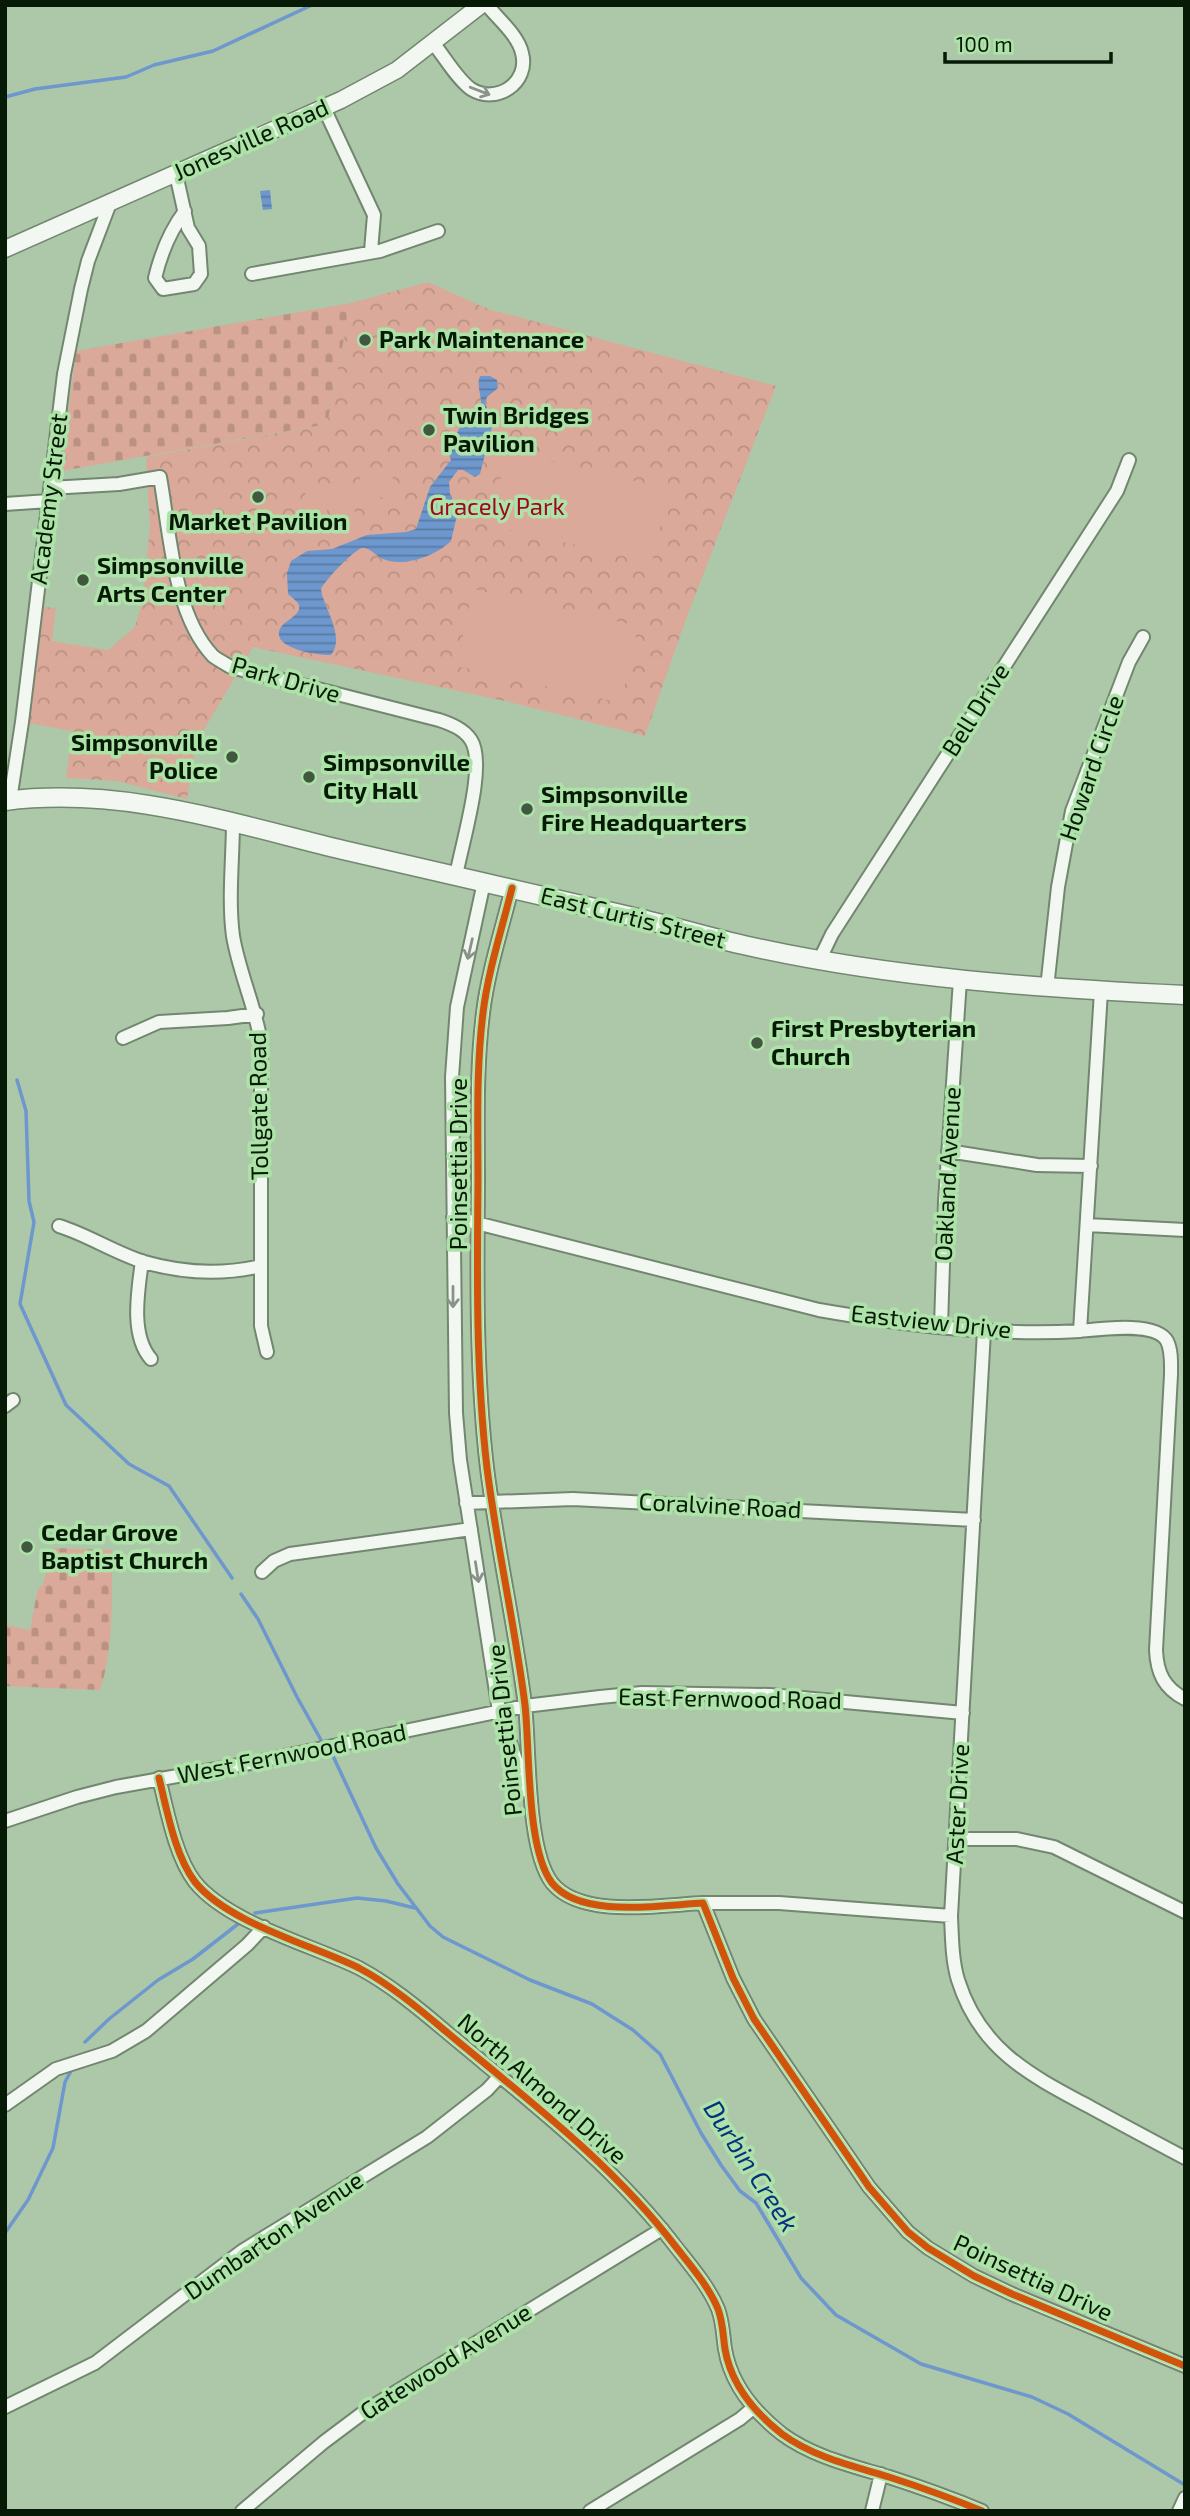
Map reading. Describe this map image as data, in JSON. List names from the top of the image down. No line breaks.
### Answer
{"streets":{"main road":["East Curtis Street"],"street":["Jonesville Road","Academy Street","Park Drive","Bell Drive","Howard Circle","Tollgate Road","Poinsettia Drive","Oakland Avenue","Eastview Drive","Coralvine Road","East Fernwood Road","West Fernwood Road","Aster Drive","North Almond Drive","Dumbarton Avenue","Gatewood Avenue"]},"crossings":[["Jonesville Road","Academy Street"],["Academy Street","Park Drive"],["Academy Street","East Curtis Street"],["Park Drive","East Curtis Street"],["Bell Drive","East Curtis Street"],["Howard Circle","East Curtis Street"],["East Curtis Street","Tollgate Road"],["East Curtis Street","Poinsettia Drive"],["East Curtis Street","Oakland Avenue"],["Poinsettia Drive","Eastview Drive"],["Poinsettia Drive","Coralvine Road"],["Poinsettia Drive","East Fernwood Road"],["Poinsettia Drive","West Fernwood Road"],["Oakland Avenue","Eastview Drive"],["Eastview Drive","Aster Drive"],["Coralvine Road","Aster Drive"],["East Fernwood Road","West Fernwood Road"],["East Fernwood Road","Aster Drive"],["West Fernwood Road","North Almond Drive"],["North Almond Drive","Dumbarton Avenue"],["North Almond Drive","Gatewood Avenue"]],"water":["Durbin Creek"],"parks":["Gracely Park"],"places":["Park Maintenance","Twin Bridges Pavilion","Market Pavilion","Simpsonville Arts Center","Simpsonville Police","Simpsonville City Hall","Simpsonville Fire Headquarters","First Presbyterian Church","Cedar Grove Baptist Church"],"scale_bar":"100 m"}
